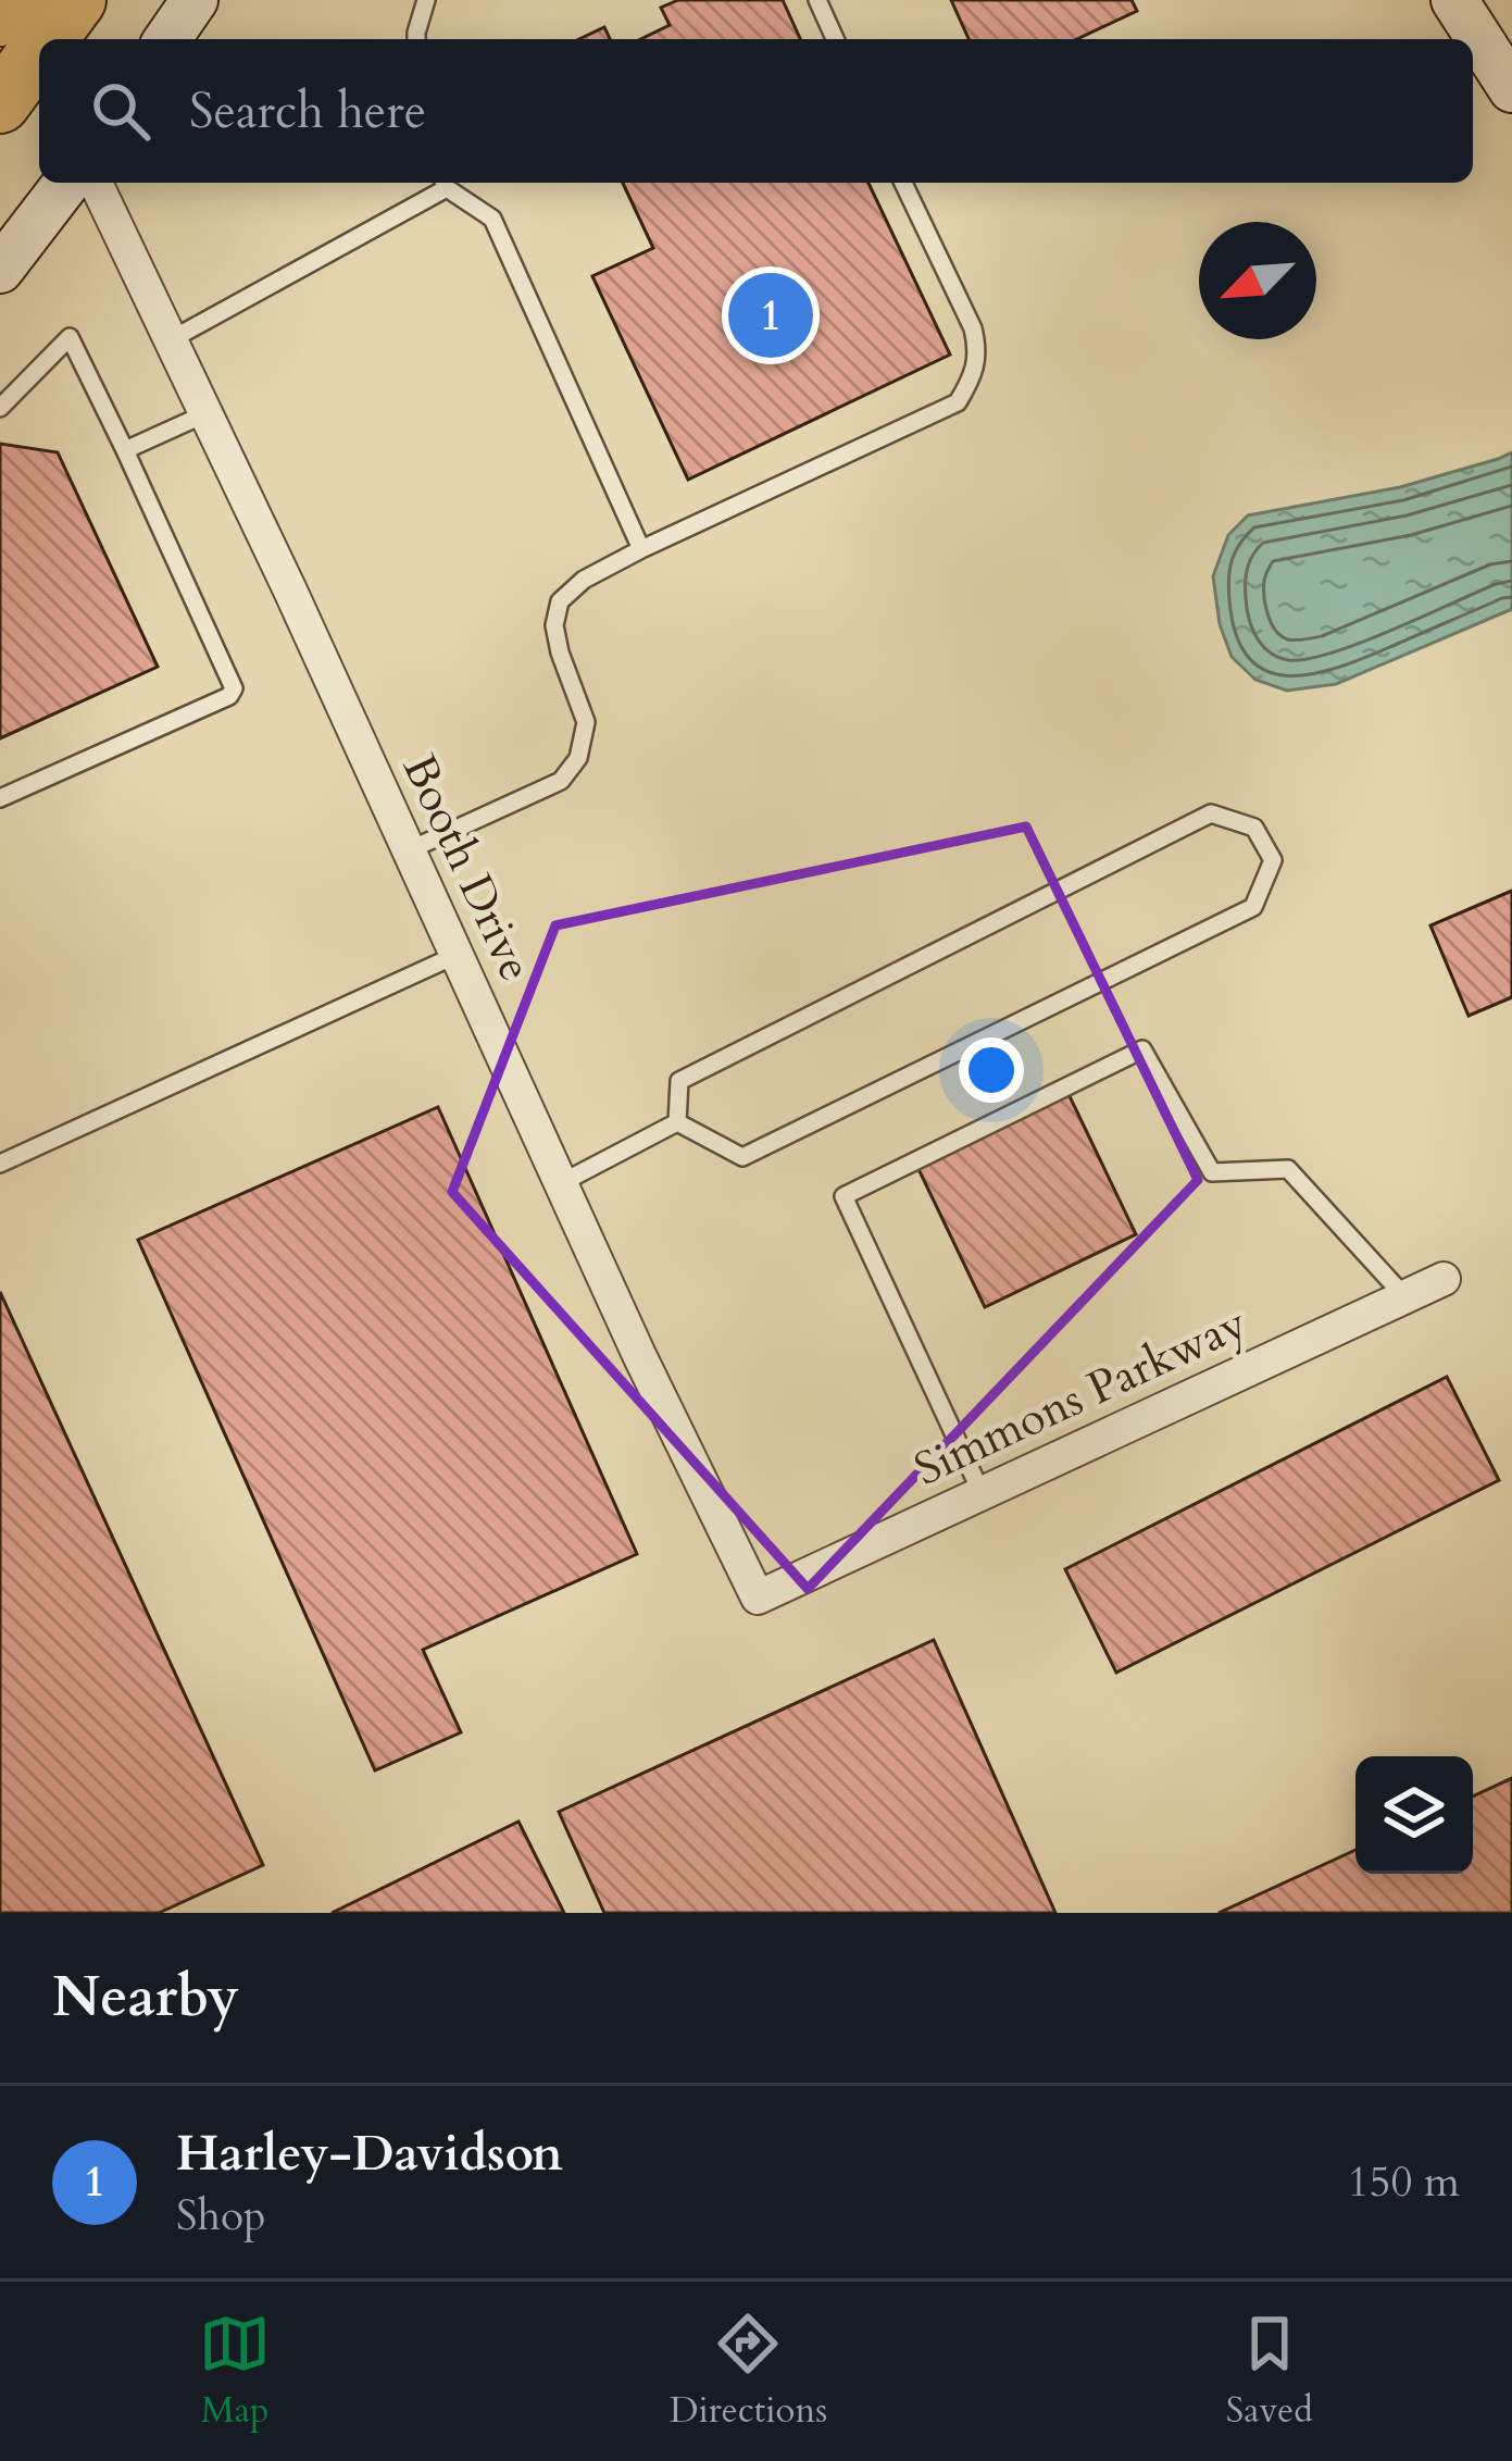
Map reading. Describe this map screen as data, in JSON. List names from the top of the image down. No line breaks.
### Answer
{"streets":{"street":["Booth Drive","Simmons Parkway"]},"crossings":[["Booth Drive","Simmons Parkway"]],"north":"bottom left","page":{"search":"Search here","pins":"1","heading":"Nearby","list":[{"mark":"1","name":"Harley-Davidson","note":"Shop","value":"150 m"}],"nav":["Map","Directions","Saved"]}}
